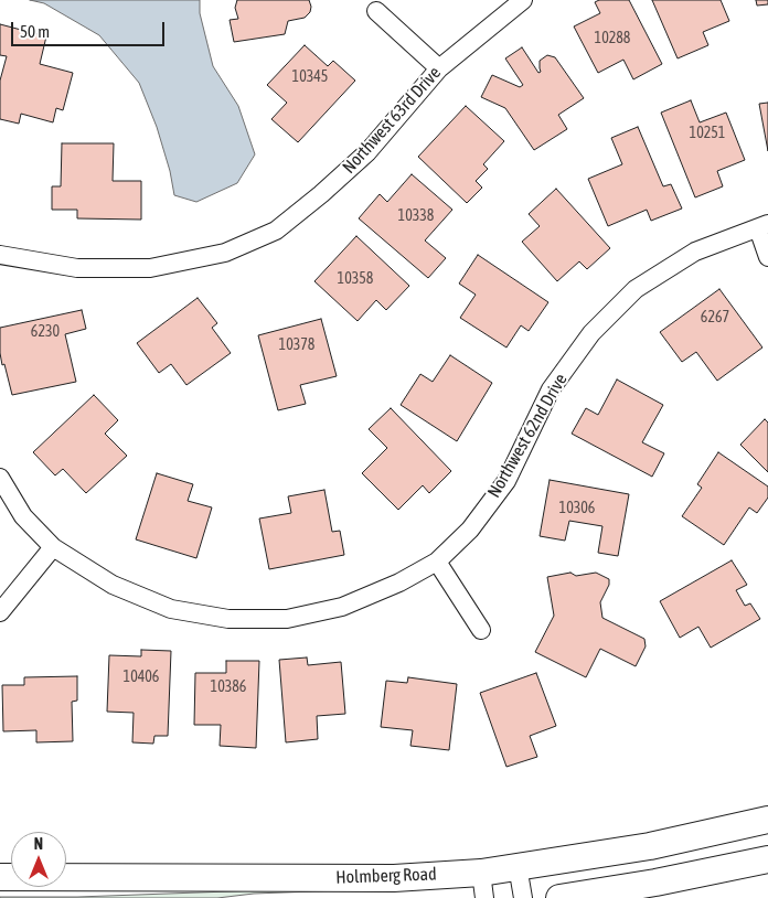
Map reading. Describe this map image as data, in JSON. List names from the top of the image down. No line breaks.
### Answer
{"streets":{"street":["Northwest 63rd Drive","Northwest 62nd Drive","Holmberg Road"]},"house_numbers":["10288","10345","10251","10338","10358","6267","6230","10378","10306","10406","10386"],"scale_bar":"50 m","north":"top"}
